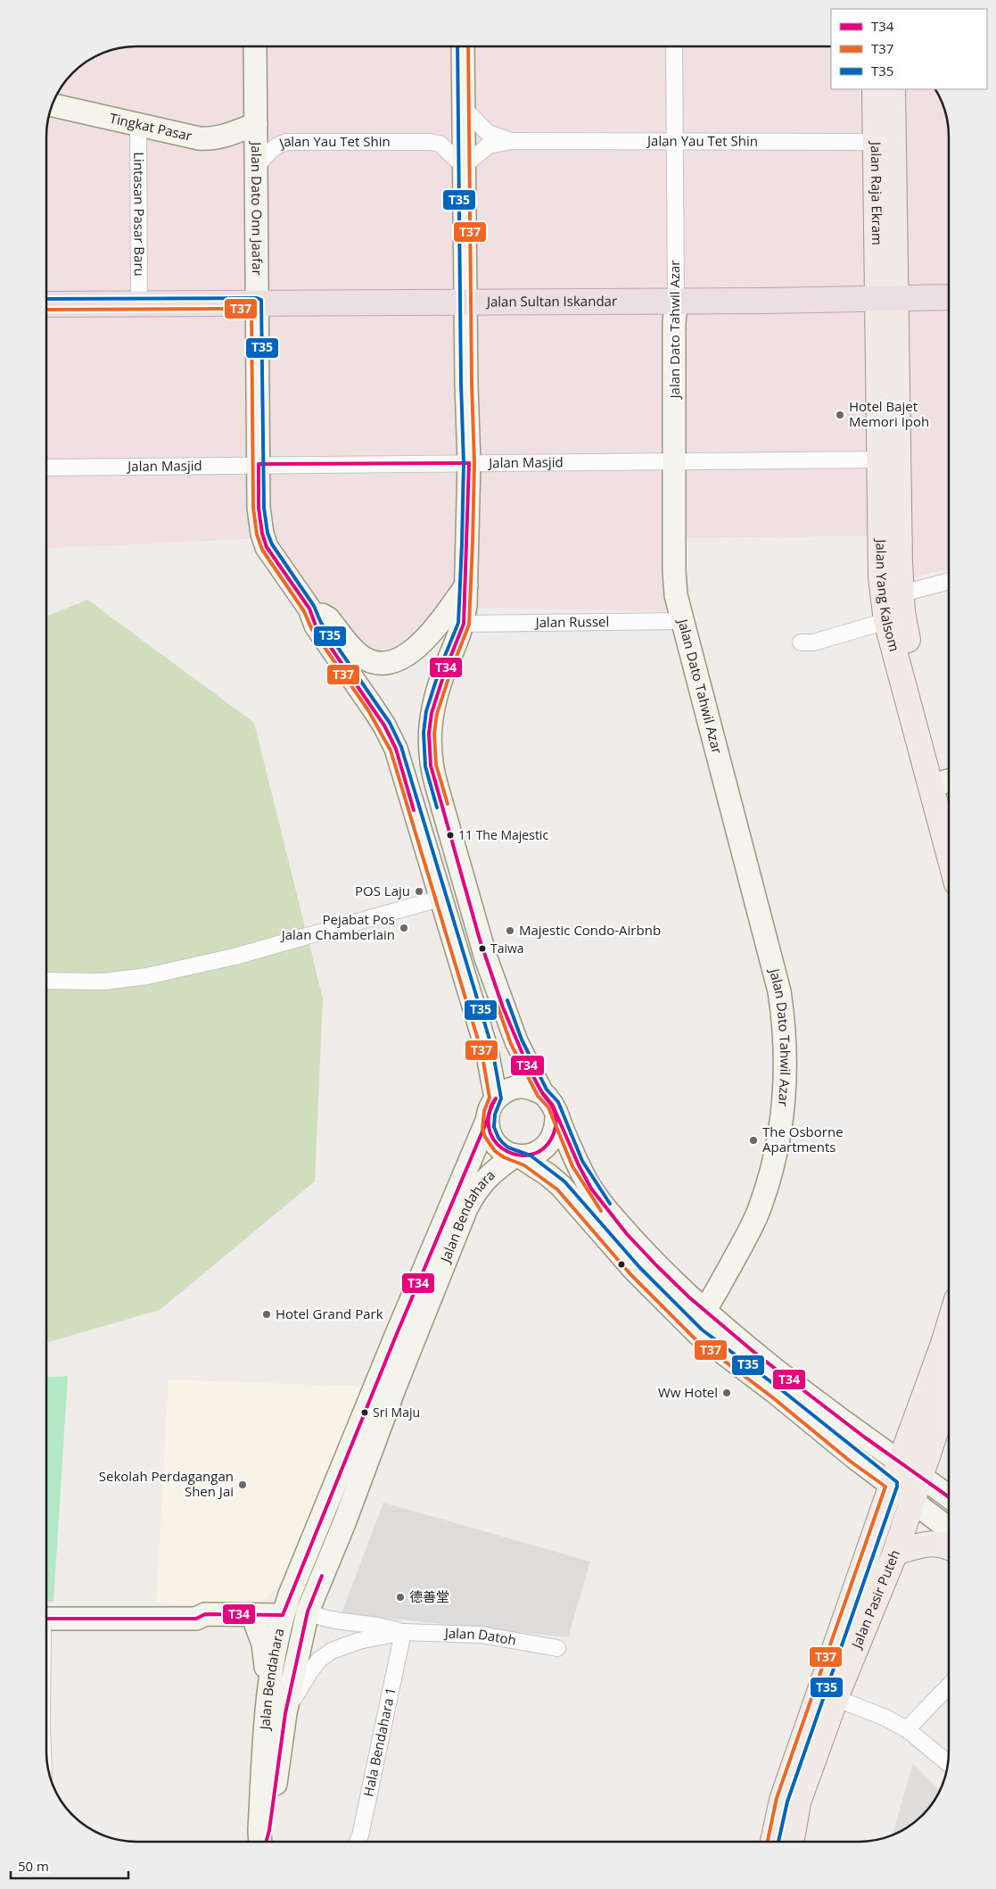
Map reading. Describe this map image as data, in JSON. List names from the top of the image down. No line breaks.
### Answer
{"streets":{"highway":["Jalan Sultan Iskandar"],"main road":["Tingkat Pasar","Jalan Raja Ekram","Jalan Dato Onn Jaafar","Jalan Dato Tahwil Azar","Jalan Yang Kalsom","Jalan Bendahara","Jalan Pasir Puteh"],"street":["Jalan Yau Tet Shin","Lintasan Pasar Baru","Jalan Masjid","Jalan Russel","Jalan Datoh","Hala Bendahara 1"]},"crossings":[["Tingkat Pasar","Jalan Dato Onn Jaafar"],["Tingkat Pasar","Lintasan Pasar Baru"],["Jalan Yau Tet Shin","Jalan Raja Ekram"],["Jalan Yau Tet Shin","Jalan Dato Onn Jaafar"],["Jalan Yau Tet Shin","Jalan Dato Tahwil Azar"],["Jalan Raja Ekram","Jalan Sultan Iskandar"],["Jalan Raja Ekram","Jalan Yang Kalsom"],["Jalan Dato Onn Jaafar","Jalan Sultan Iskandar"],["Jalan Dato Onn Jaafar","Jalan Masjid"],["Jalan Dato Onn Jaafar","Jalan Bendahara"],["Lintasan Pasar Baru","Jalan Sultan Iskandar"],["Jalan Sultan Iskandar","Jalan Dato Tahwil Azar"],["Jalan Sultan Iskandar","Jalan Yang Kalsom"],["Jalan Dato Tahwil Azar","Jalan Masjid"],["Jalan Dato Tahwil Azar","Jalan Russel"],["Jalan Masjid","Jalan Yang Kalsom"],["Jalan Bendahara","Jalan Datoh"],["Jalan Datoh","Hala Bendahara 1"]],"places":["Hotel Bajet Memori Ipoh","11 The Majestic","POS Laju","Pejabat Pos Jalan Chamberlain","Majestic Condo-Airbnb","Taiwa","The Osborne Apartments","Hotel Grand Park","Ww Hotel","Sri Maju","Sekolah Perdagangan Shen Jai","德善堂"],"lines":["transit line T35","transit line T37","transit line T34"],"legend":["T34","T37","T35"],"scale_bar":"50 m"}
